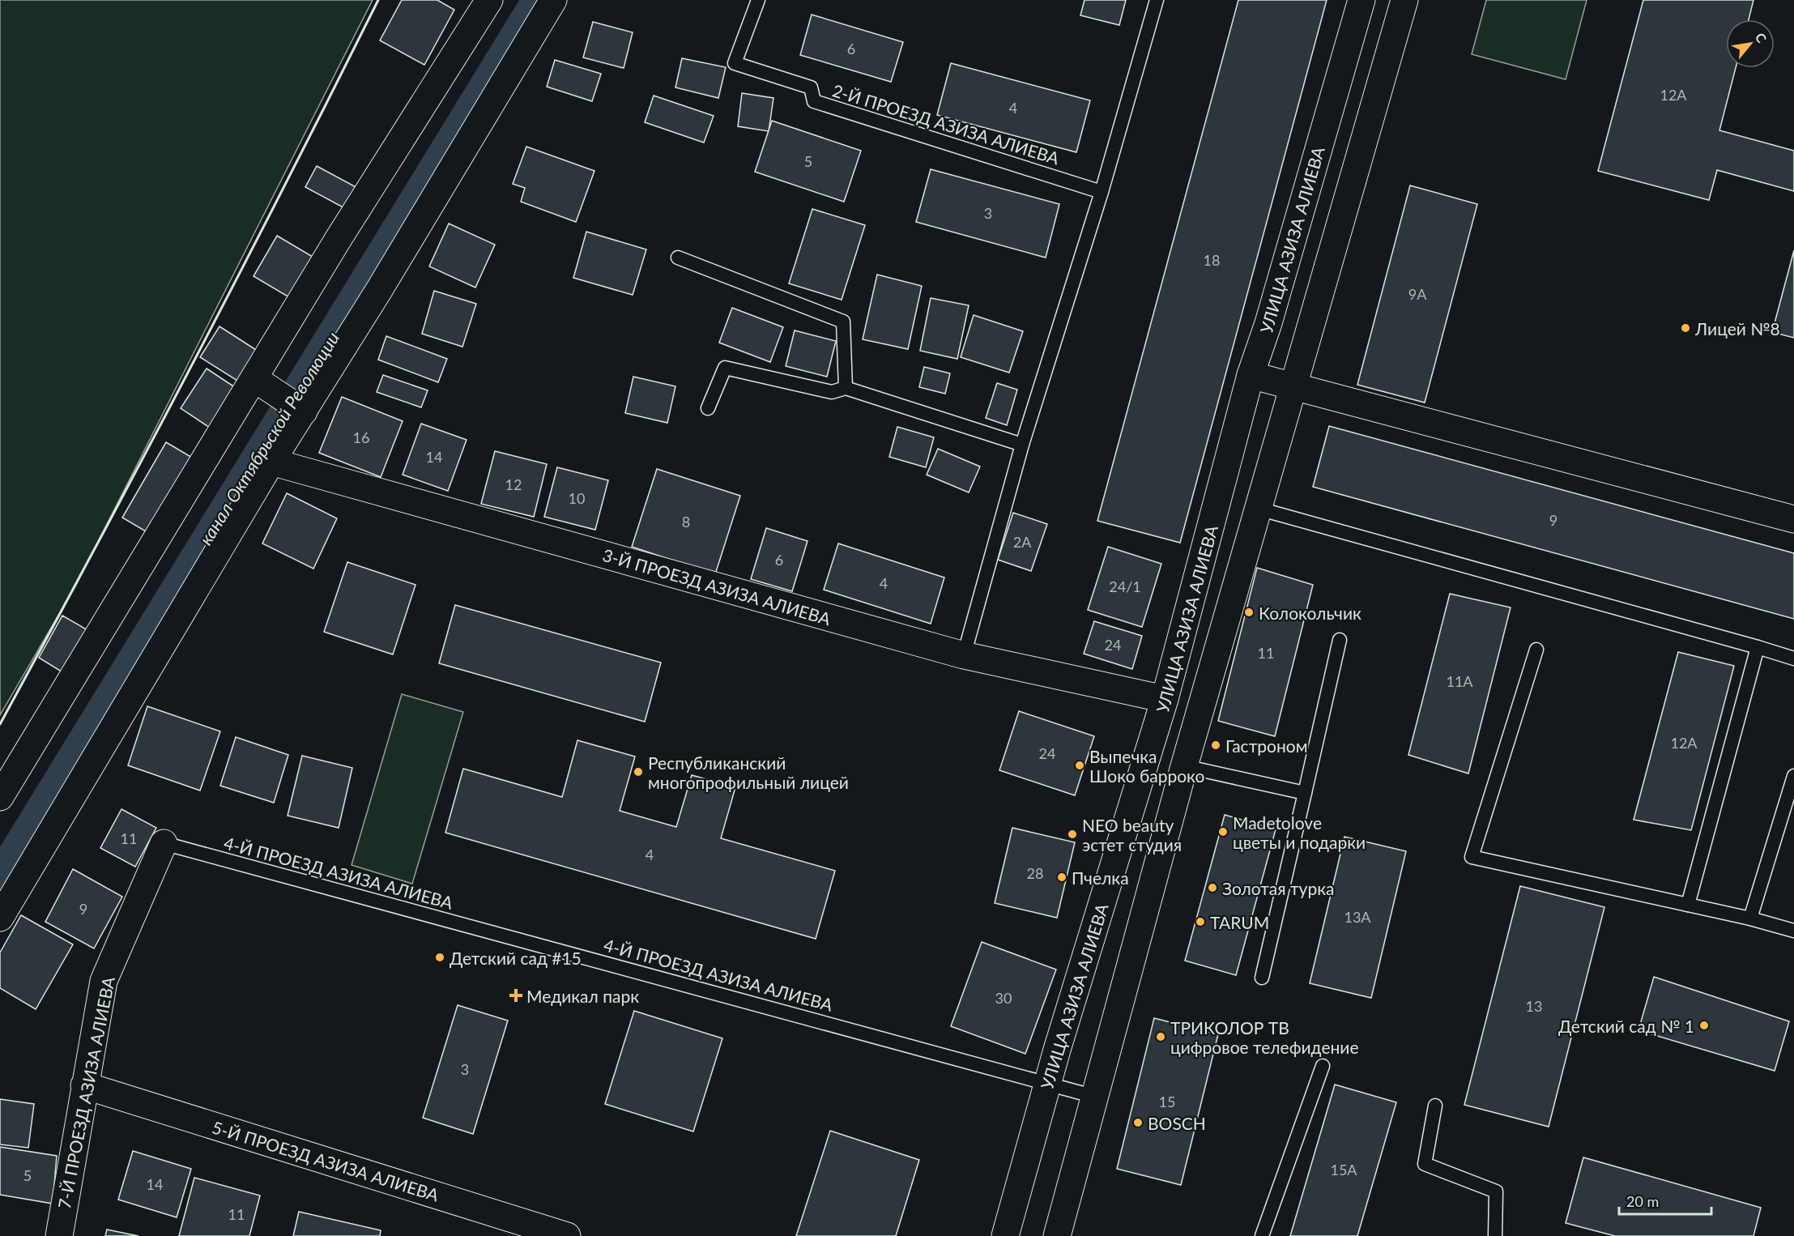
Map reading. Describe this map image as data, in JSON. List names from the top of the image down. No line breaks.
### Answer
{"streets":{"street":["УЛИЦА АЗИЗА АЛИЕВА","3-Й ПРОЕЗД АЗИЗА АЛИЕВА","7-Й ПРОЕЗД АЗИЗА АЛИЕВА","5-Й ПРОЕЗД АЗИЗА АЛИЕВА"],"lane":["2-Й ПРОЕЗД АЗИЗА АЛИЕВА","4-Й ПРОЕЗД АЗИЗА АЛИЕВА"]},"crossings":[["УЛИЦА АЗИЗА АЛИЕВА","3-Й ПРОЕЗД АЗИЗА АЛИЕВА"],["УЛИЦА АЗИЗА АЛИЕВА","4-Й ПРОЕЗД АЗИЗА АЛИЕВА"],["4-Й ПРОЕЗД АЗИЗА АЛИЕВА","7-Й ПРОЕЗД АЗИЗА АЛИЕВА"],["7-Й ПРОЕЗД АЗИЗА АЛИЕВА","5-Й ПРОЕЗД АЗИЗА АЛИЕВА"]],"water":["канал Октябрьской Революции"],"places":{"other":["Лицей №8","Колокольчик","Гастроном","Выпечка Шоко барроко","Республиканский многопрофильный лицей","Madetolove цветы и подарки","NEO beauty эстет студия","Пчелка","Золотая турка","TARUM","Детский сад #15","Детский сад № 1","ТРИКОЛОР ТВ цифровое телефидение","BOSCH"],"health":["Медикал парк"]},"house_numbers":["6","12А","4","5","3","18","9А","16","14","12","10","9","8","2А","6","4","24/1","24","11","11А","12А","24","11","4","28","9","13А","30","13","3","15","15А","5","14","11"],"scale_bar":"20 m","north":"top right"}
